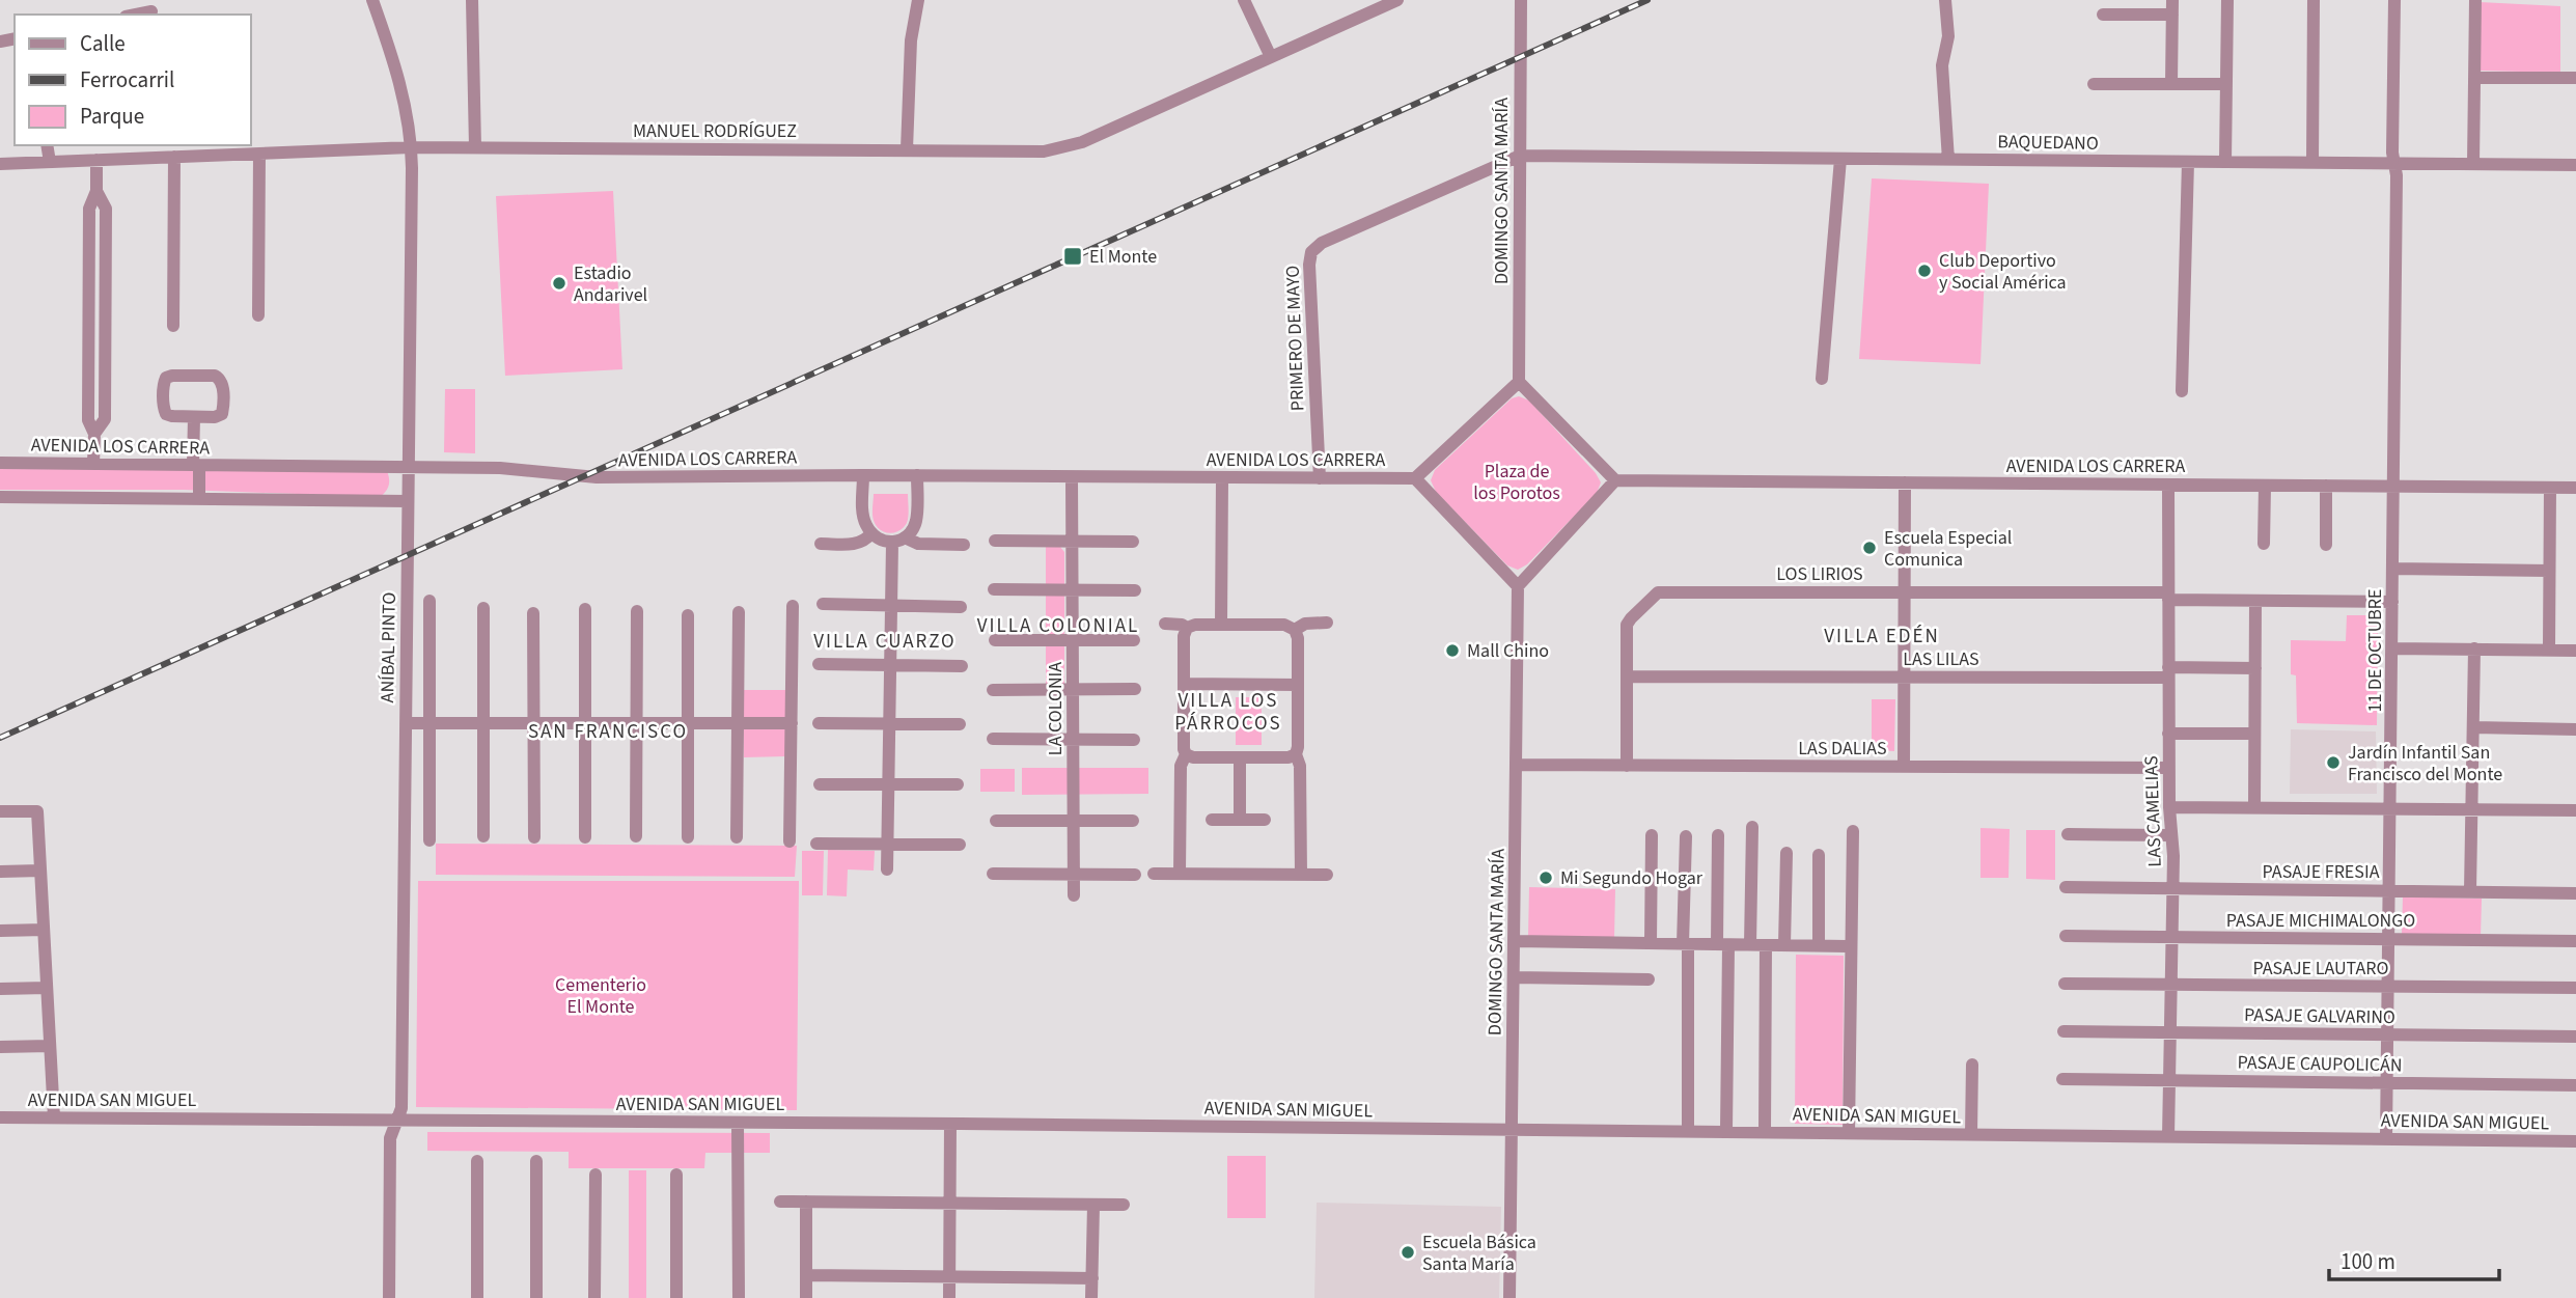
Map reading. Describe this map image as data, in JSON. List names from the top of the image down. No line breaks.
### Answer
{"streets":{"street":["MANUEL RODRÍGUEZ","BAQUEDANO","DOMINGO SANTA MARÍA","PRIMERO DE MAYO","AVENIDA LOS CARRERA","LOS LIRIOS","ANÍBAL PINTO","11 DE OCTUBRE","LAS LILAS","LA COLONIA","LAS DALIAS","LAS CAMELIAS","PASAJE FRESIA","PASAJE MICHIMALONGO","PASAJE LAUTARO","PASAJE GALVARINO","PASAJE CAUPOLICÁN","AVENIDA SAN MIGUEL"]},"crossings":[["MANUEL RODRÍGUEZ","ANÍBAL PINTO"],["BAQUEDANO","DOMINGO SANTA MARÍA"],["BAQUEDANO","PRIMERO DE MAYO"],["BAQUEDANO","11 DE OCTUBRE"],["DOMINGO SANTA MARÍA","PRIMERO DE MAYO"],["DOMINGO SANTA MARÍA","LAS DALIAS"],["DOMINGO SANTA MARÍA","AVENIDA SAN MIGUEL"],["PRIMERO DE MAYO","AVENIDA LOS CARRERA"],["AVENIDA LOS CARRERA","ANÍBAL PINTO"],["AVENIDA LOS CARRERA","11 DE OCTUBRE"],["AVENIDA LOS CARRERA","LA COLONIA"],["AVENIDA LOS CARRERA","LAS CAMELIAS"],["LOS LIRIOS","11 DE OCTUBRE"],["LOS LIRIOS","LAS LILAS"],["LOS LIRIOS","LAS DALIAS"],["LOS LIRIOS","LAS CAMELIAS"],["ANÍBAL PINTO","AVENIDA SAN MIGUEL"],["11 DE OCTUBRE","PASAJE FRESIA"],["11 DE OCTUBRE","PASAJE MICHIMALONGO"],["11 DE OCTUBRE","PASAJE LAUTARO"],["11 DE OCTUBRE","PASAJE GALVARINO"],["11 DE OCTUBRE","PASAJE CAUPOLICÁN"],["11 DE OCTUBRE","AVENIDA SAN MIGUEL"],["LAS LILAS","LAS CAMELIAS"],["LAS DALIAS","LAS CAMELIAS"],["LAS CAMELIAS","PASAJE FRESIA"],["LAS CAMELIAS","PASAJE MICHIMALONGO"],["LAS CAMELIAS","PASAJE LAUTARO"],["LAS CAMELIAS","PASAJE GALVARINO"],["LAS CAMELIAS","PASAJE CAUPOLICÁN"],["LAS CAMELIAS","AVENIDA SAN MIGUEL"]],"districts":["VILLA COLONIAL","VILLA EDÉN","VILLA CUARZO","VILLA LOS PÁRROCOS","SAN FRANCISCO"],"parks":["Plaza de los Porotos","Cementerio El Monte"],"places":{"transit":["El Monte"],"other":["Club Deportivo y Social América","Estadio Andarivel","Escuela Especial Comunica","Mall Chino","Jardín Infantil San Francisco del Monte","Mi Segundo Hogar","Escuela Básica Santa María"]},"legend":["Calle","Ferrocarril","Parque"],"scale_bar":"100 m"}
